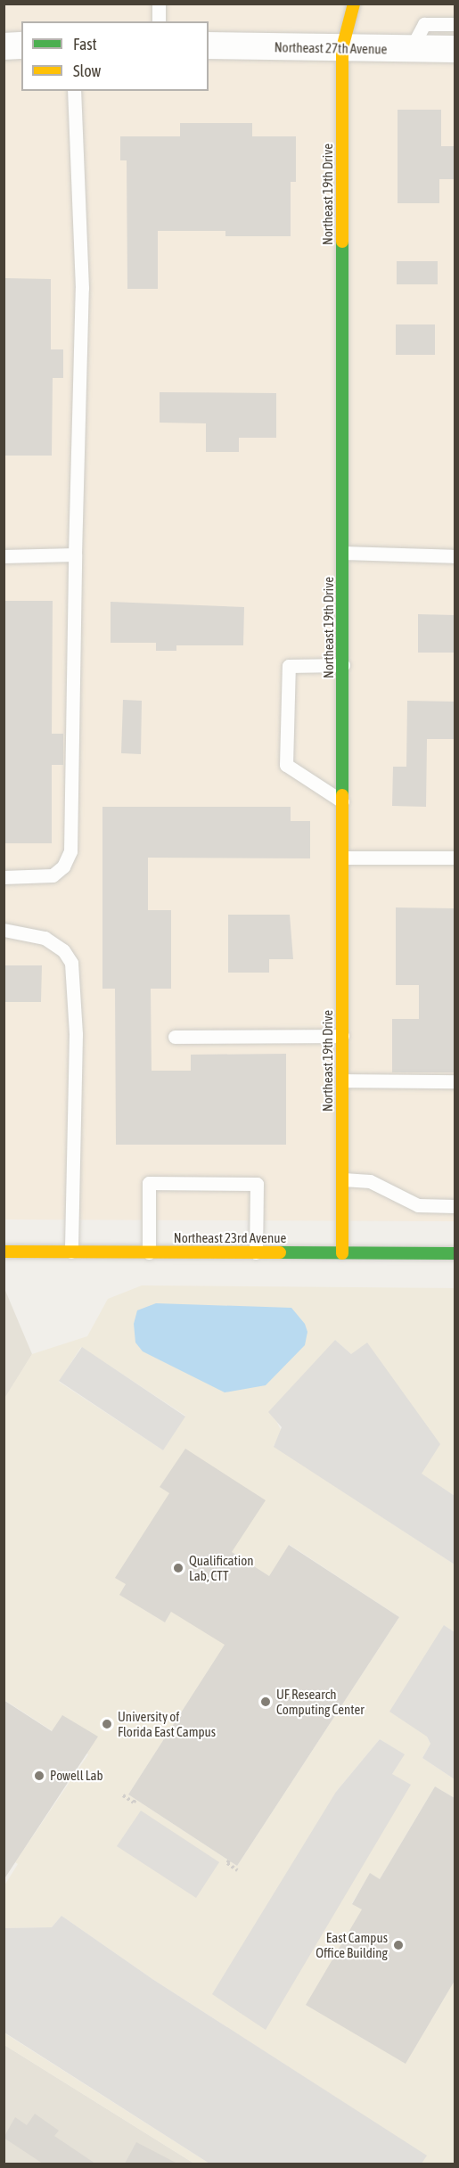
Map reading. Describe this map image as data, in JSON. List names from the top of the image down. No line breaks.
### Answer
{"streets":{"street":["Northeast 27th Avenue","Northeast 19th Drive","Northeast 23rd Avenue"]},"crossings":[["Northeast 27th Avenue","Northeast 19th Drive"],["Northeast 19th Drive","Northeast 23rd Avenue"]],"places":["Qualification Lab, CTT","UF Research Computing Center","University of Florida East Campus","Powell Lab","East Campus Office Building"],"legend":["Fast","Slow"]}
